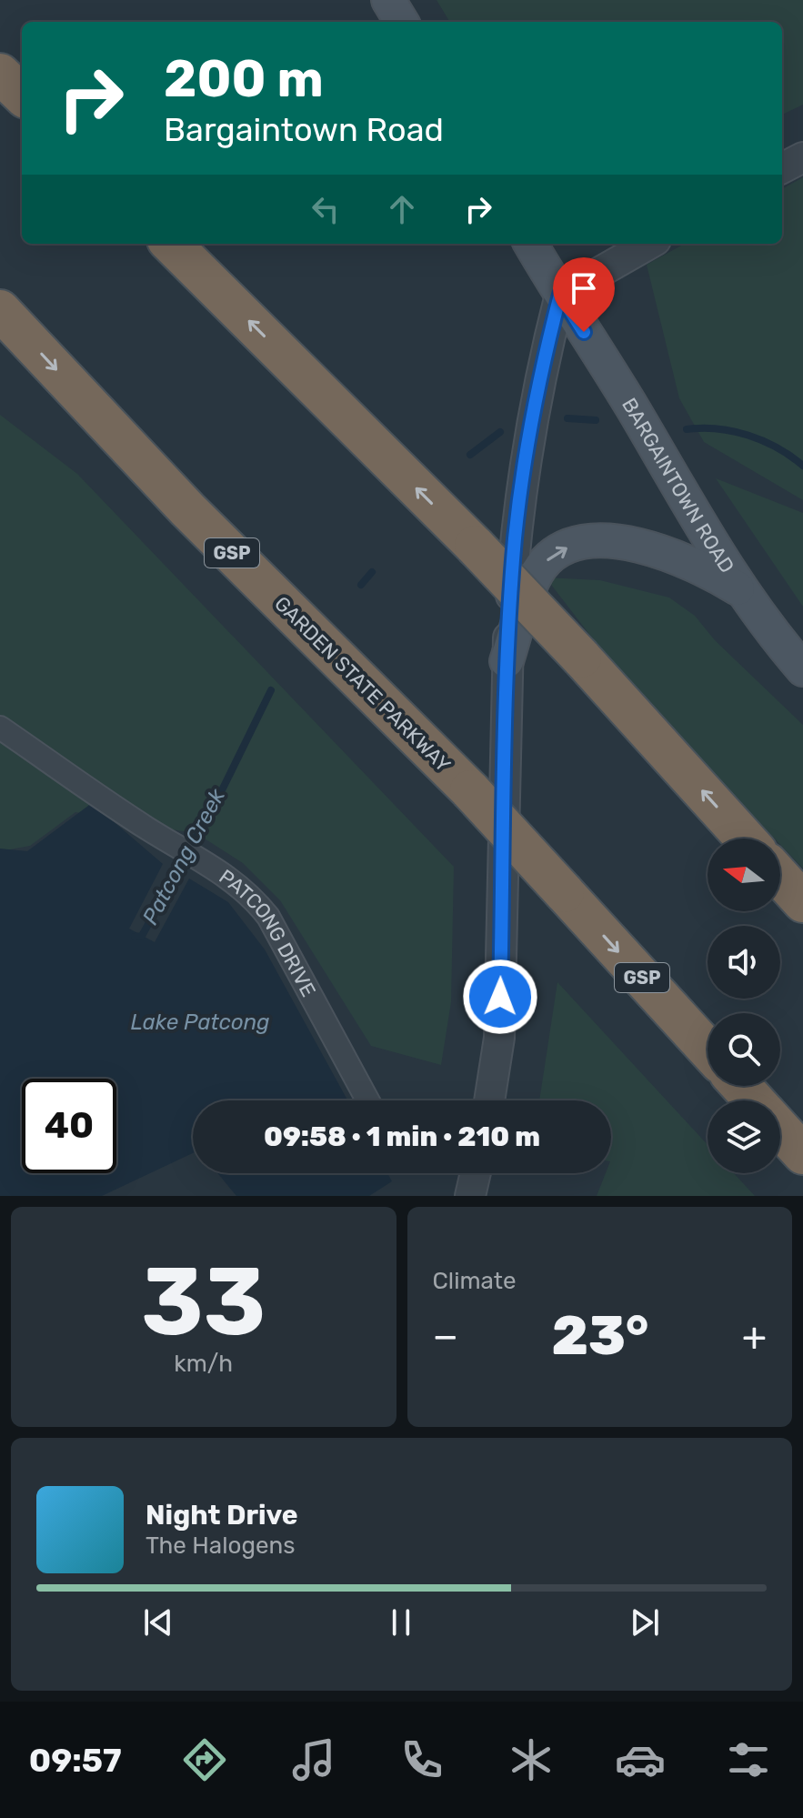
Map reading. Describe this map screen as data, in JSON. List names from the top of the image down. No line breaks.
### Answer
{"streets":{"highway":["GSP","GARDEN STATE PARKWAY"],"main road":["BARGAINTOWN ROAD"],"street":["PATCONG DRIVE"]},"water":["Patcong Creek","Lake Patcong"],"north":"left","page":{"turn":["200 m","Bargaintown Road"],"limit":"40","trip":"09:58 · 1 min · 210 m","tile":[["33","km/h"],"Climate"],"heat":["−","23°","+"],"song":["Night Drive","The Halogens"],"tabs":"09:57"}}
